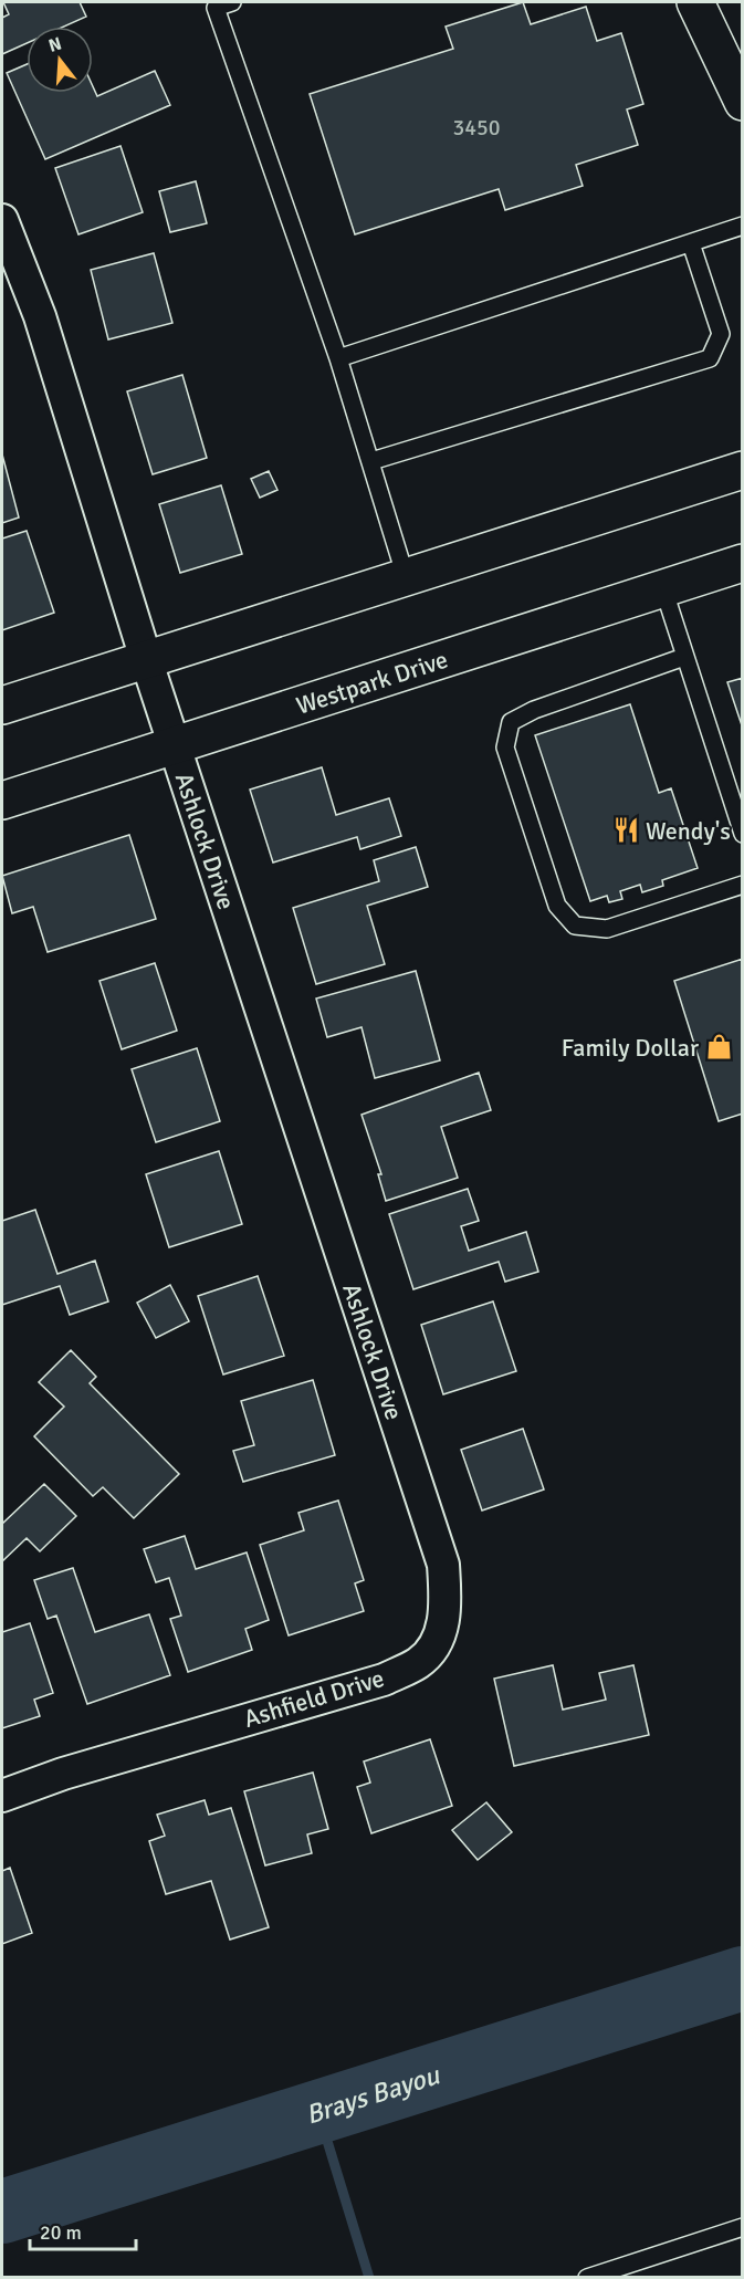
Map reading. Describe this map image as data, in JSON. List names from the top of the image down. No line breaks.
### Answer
{"streets":{"main road":["Westpark Drive"],"street":["Ashlock Drive","Ashfield Drive"]},"crossings":[["Westpark Drive","Ashlock Drive"],["Ashlock Drive","Ashfield Drive"]],"water":["Brays Bayou"],"places":{"restaurant":["Wendy's"],"shop":["Family Dollar"]},"house_numbers":["3450"],"scale_bar":"20 m","north":"top"}
